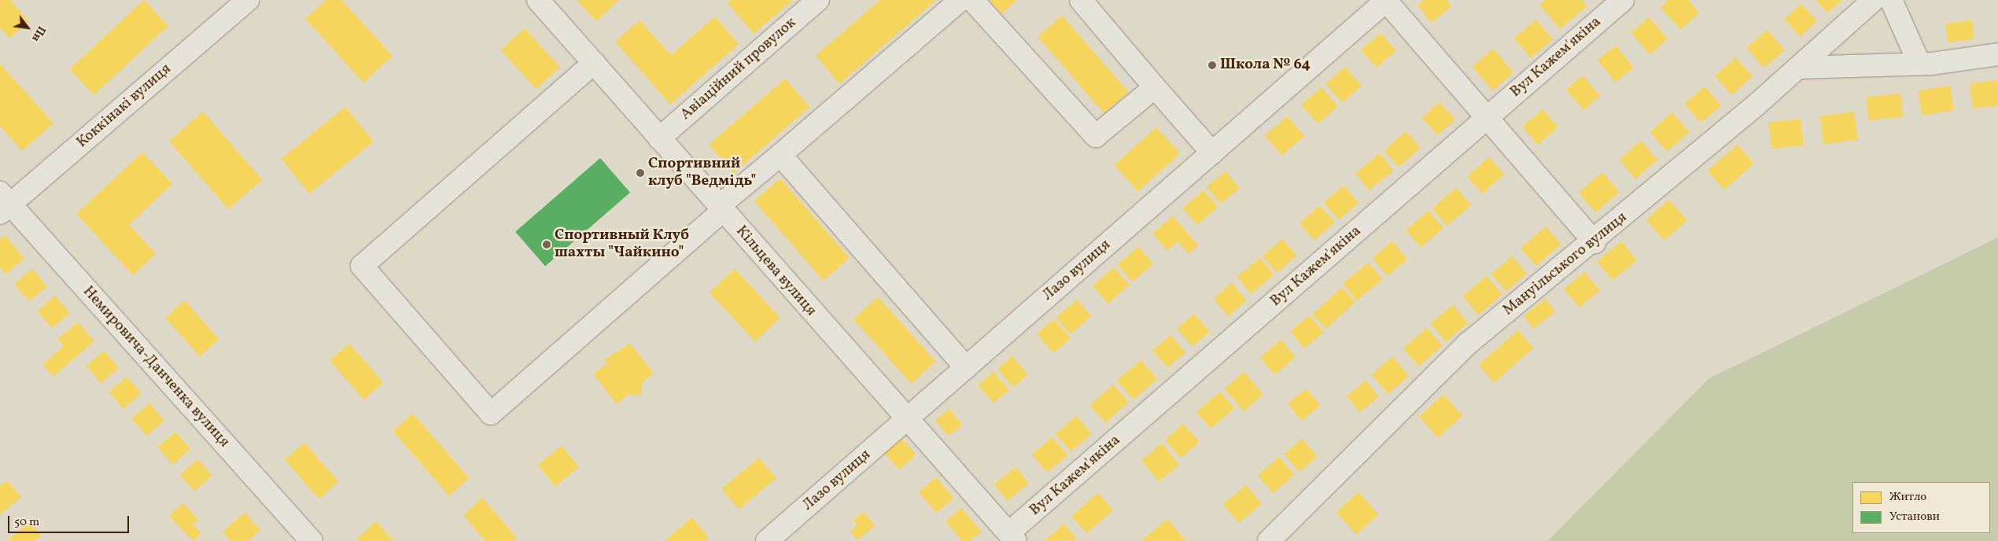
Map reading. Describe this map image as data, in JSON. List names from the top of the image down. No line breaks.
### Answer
{"streets":{"street":["Вул Кажем'якіна","Авіаційний провулок","Коккінакі вулиця","Мануільського вулиця","Лазо вулиця","Кільцева вулиця","Немировича-Данченка вулиця"]},"crossings":[["Вул Кажем'якіна","Кільцева вулиця"],["Авіаційний провулок","Кільцева вулиця"],["Коккінакі вулиця","Немировича-Данченка вулиця"],["Лазо вулиця","Кільцева вулиця"]],"places":["Школа № 64","Спортивний клуб \"Ведмідь\"","Спортивный Клуб шахты \"Чайкино\""],"legend":["Житло","Установи"],"scale_bar":"50 m","north":"bottom right"}
